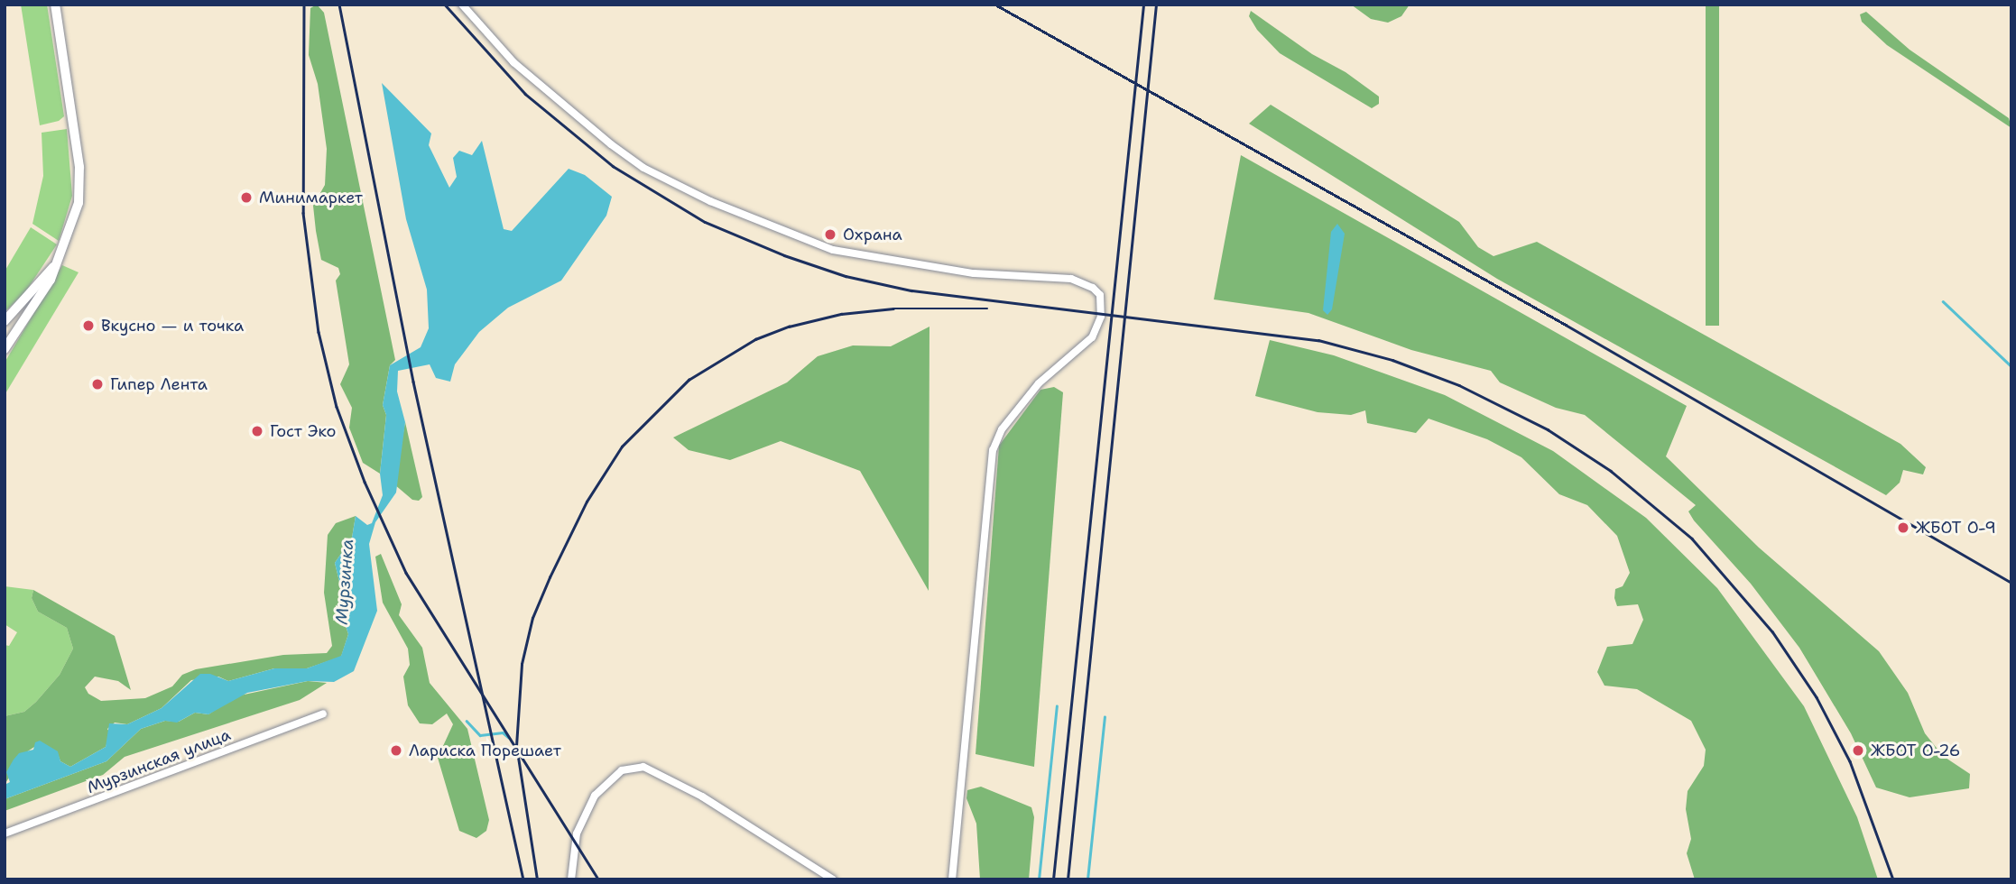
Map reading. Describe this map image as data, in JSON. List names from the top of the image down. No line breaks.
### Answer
{"streets":{"street":["Мурзинская улица"]},"water":["Мурзинка"],"places":["Минимаркет","Охрана","Вкусно — и точка","Гипер Лента","Гост Эко","ЖБОТ О-9","Лариска Порешает","ЖБОТ О-26"]}
